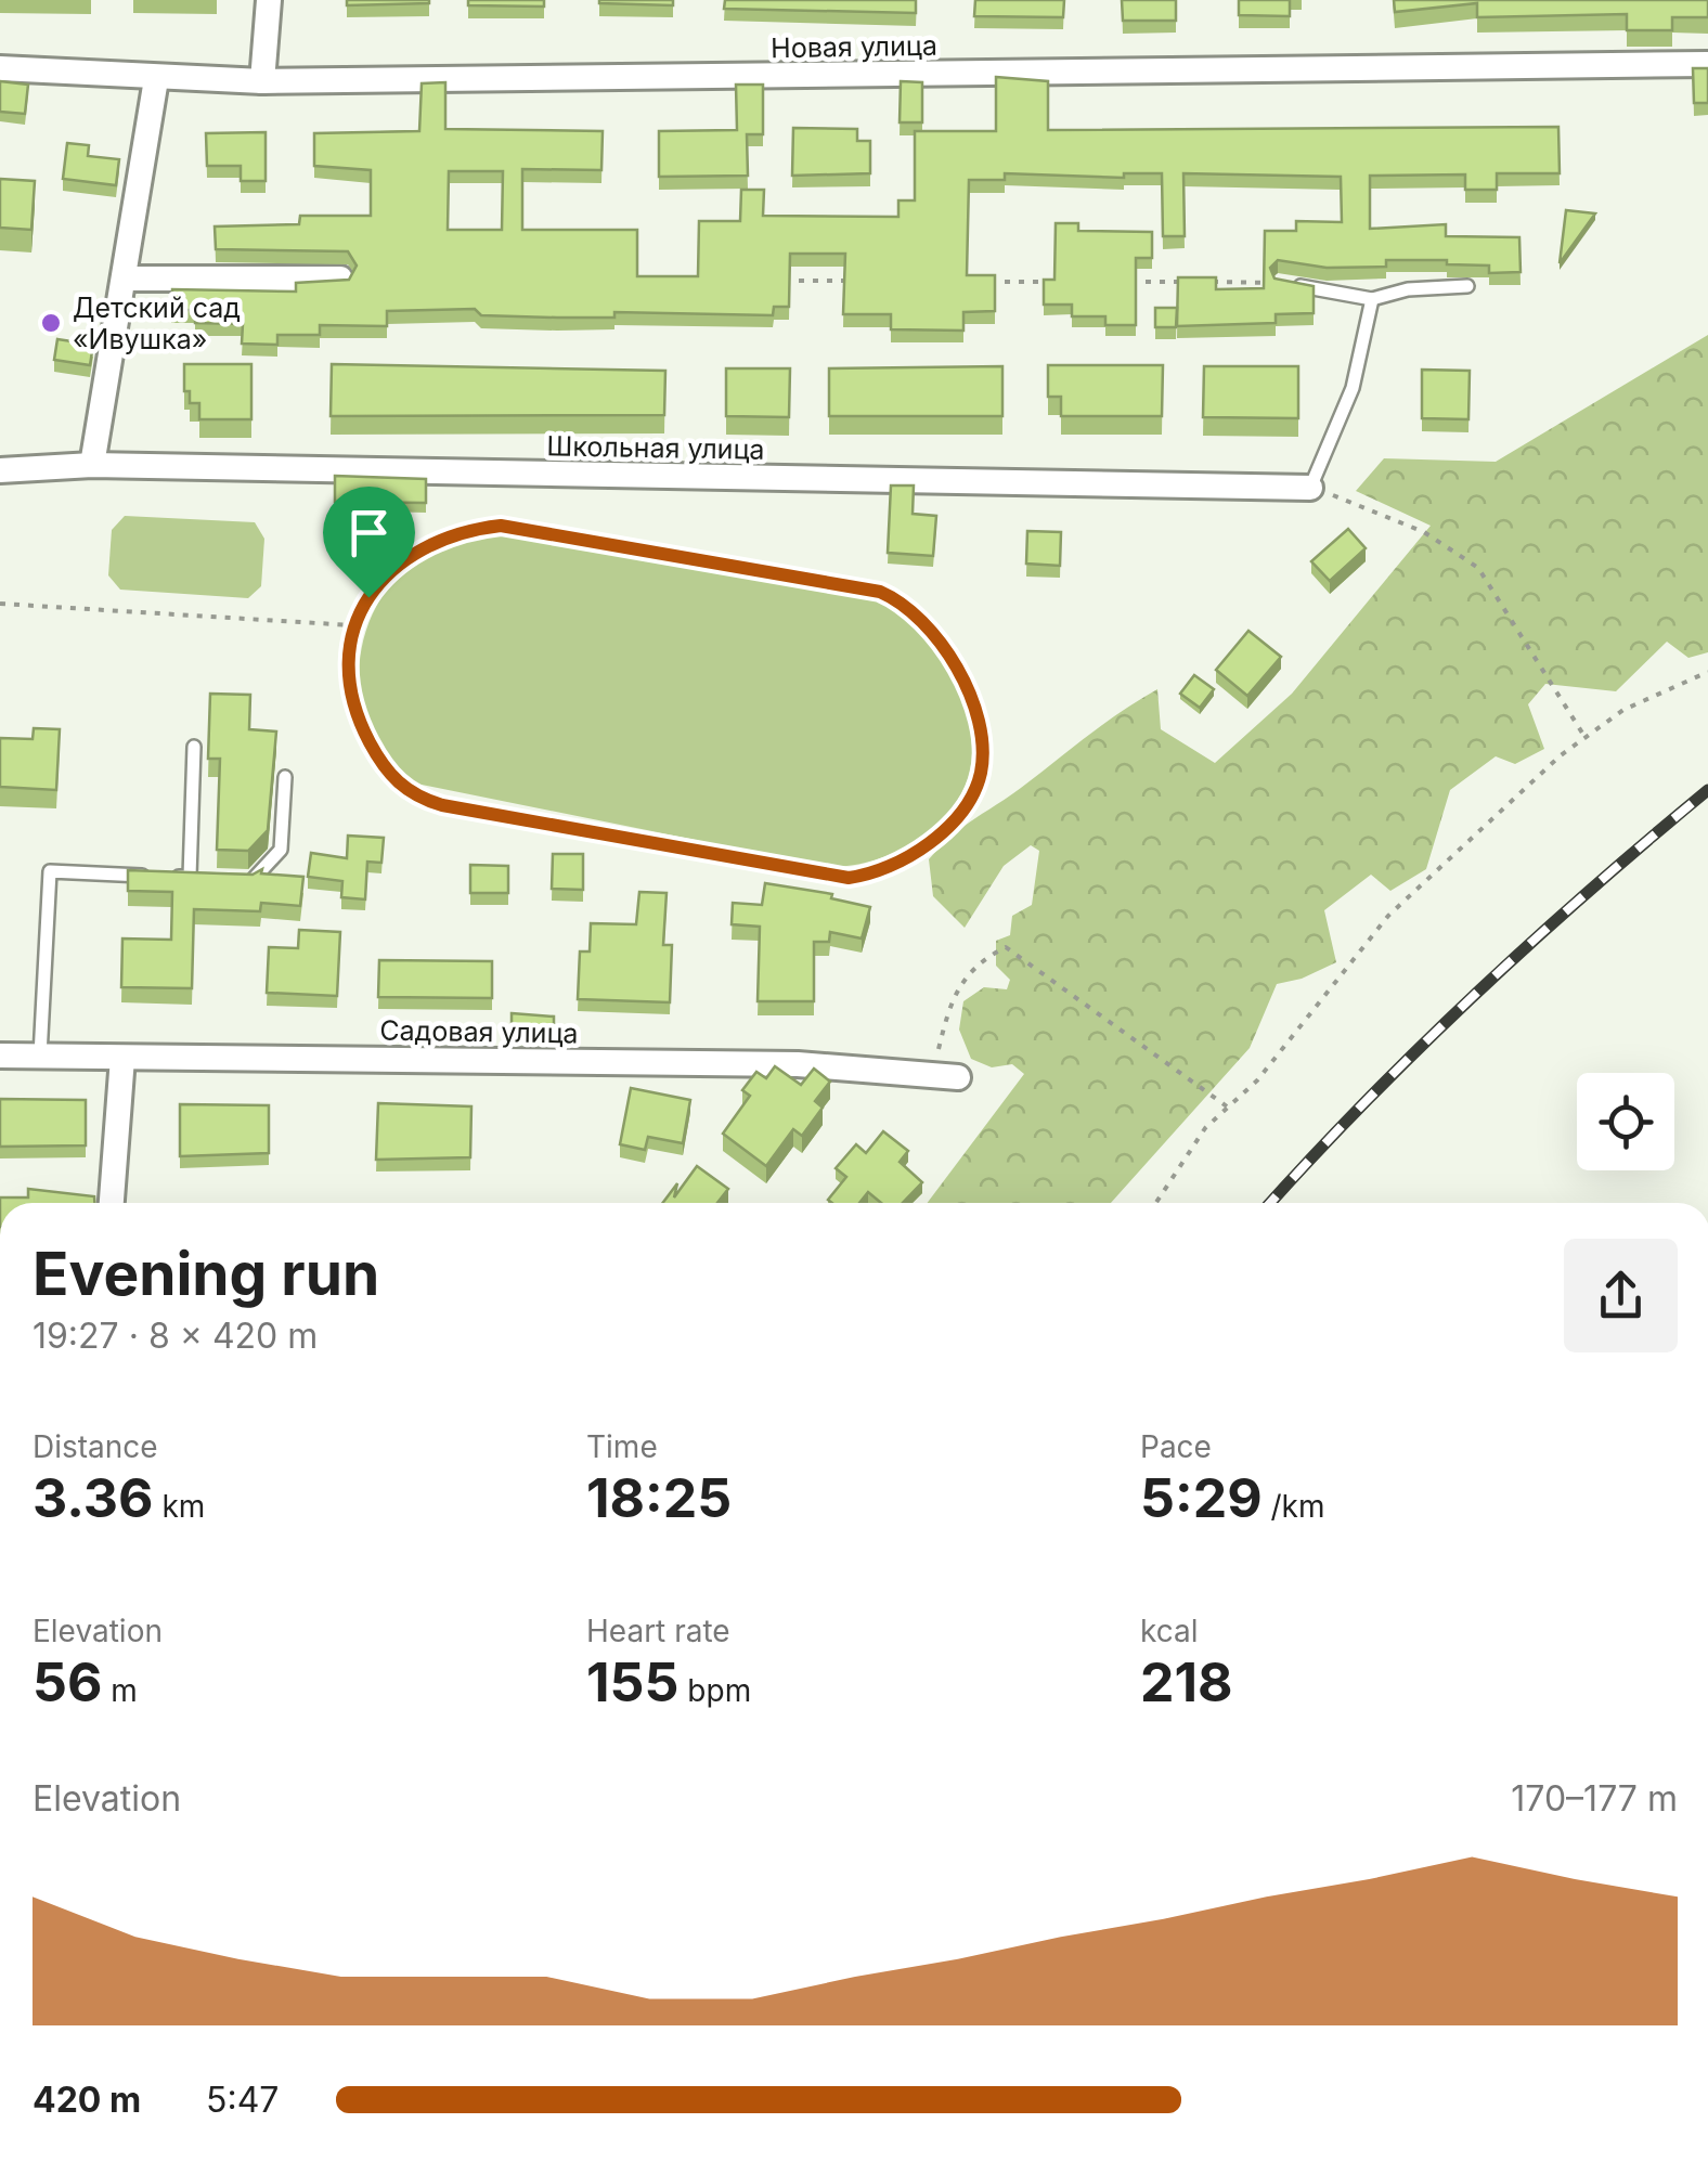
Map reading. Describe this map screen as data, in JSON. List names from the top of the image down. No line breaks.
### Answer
{"streets":{"street":["Новая улица","Школьная улица","Садовая улица"]},"places":["Детский сад «Ивушка»"],"page":{"heading":["Evening run","19:27 · 8 × 420 m"],"stats":[["Distance","3.36 km"],["Time","18:25"],["Pace","5:29 /km"],["Elevation","56 m"],["Heart rate","155 bpm"],["kcal","218"]],"chart":["Elevation","170–177 m"],"list":[{"name":"420 m","note":"5:47"}]}}
